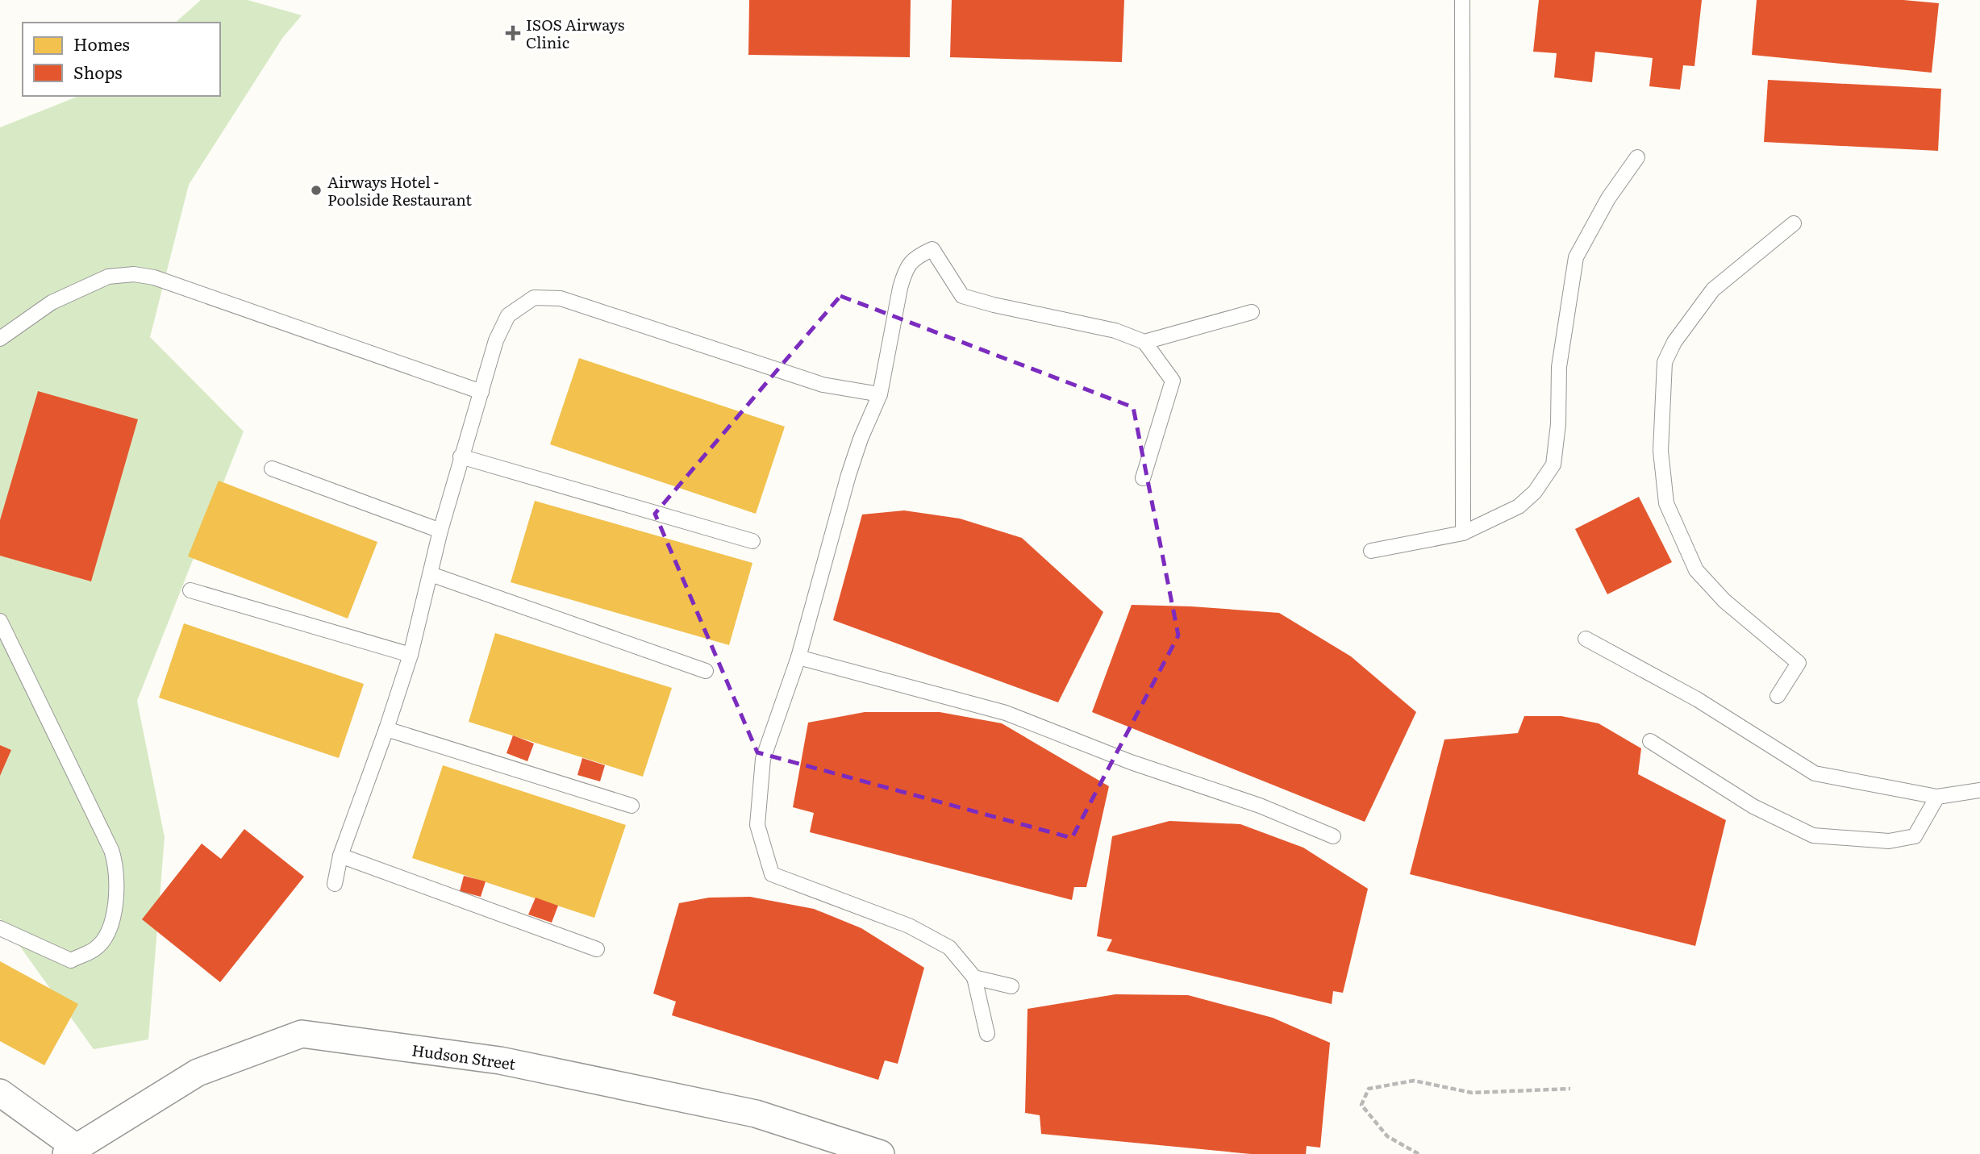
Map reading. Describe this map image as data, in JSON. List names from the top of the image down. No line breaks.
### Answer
{"streets":{"street":["Hudson Street"]},"places":{"health":["ISOS Airways Clinic"],"other":["Airways Hotel - Poolside Restaurant"]},"legend":["Homes","Shops"]}
